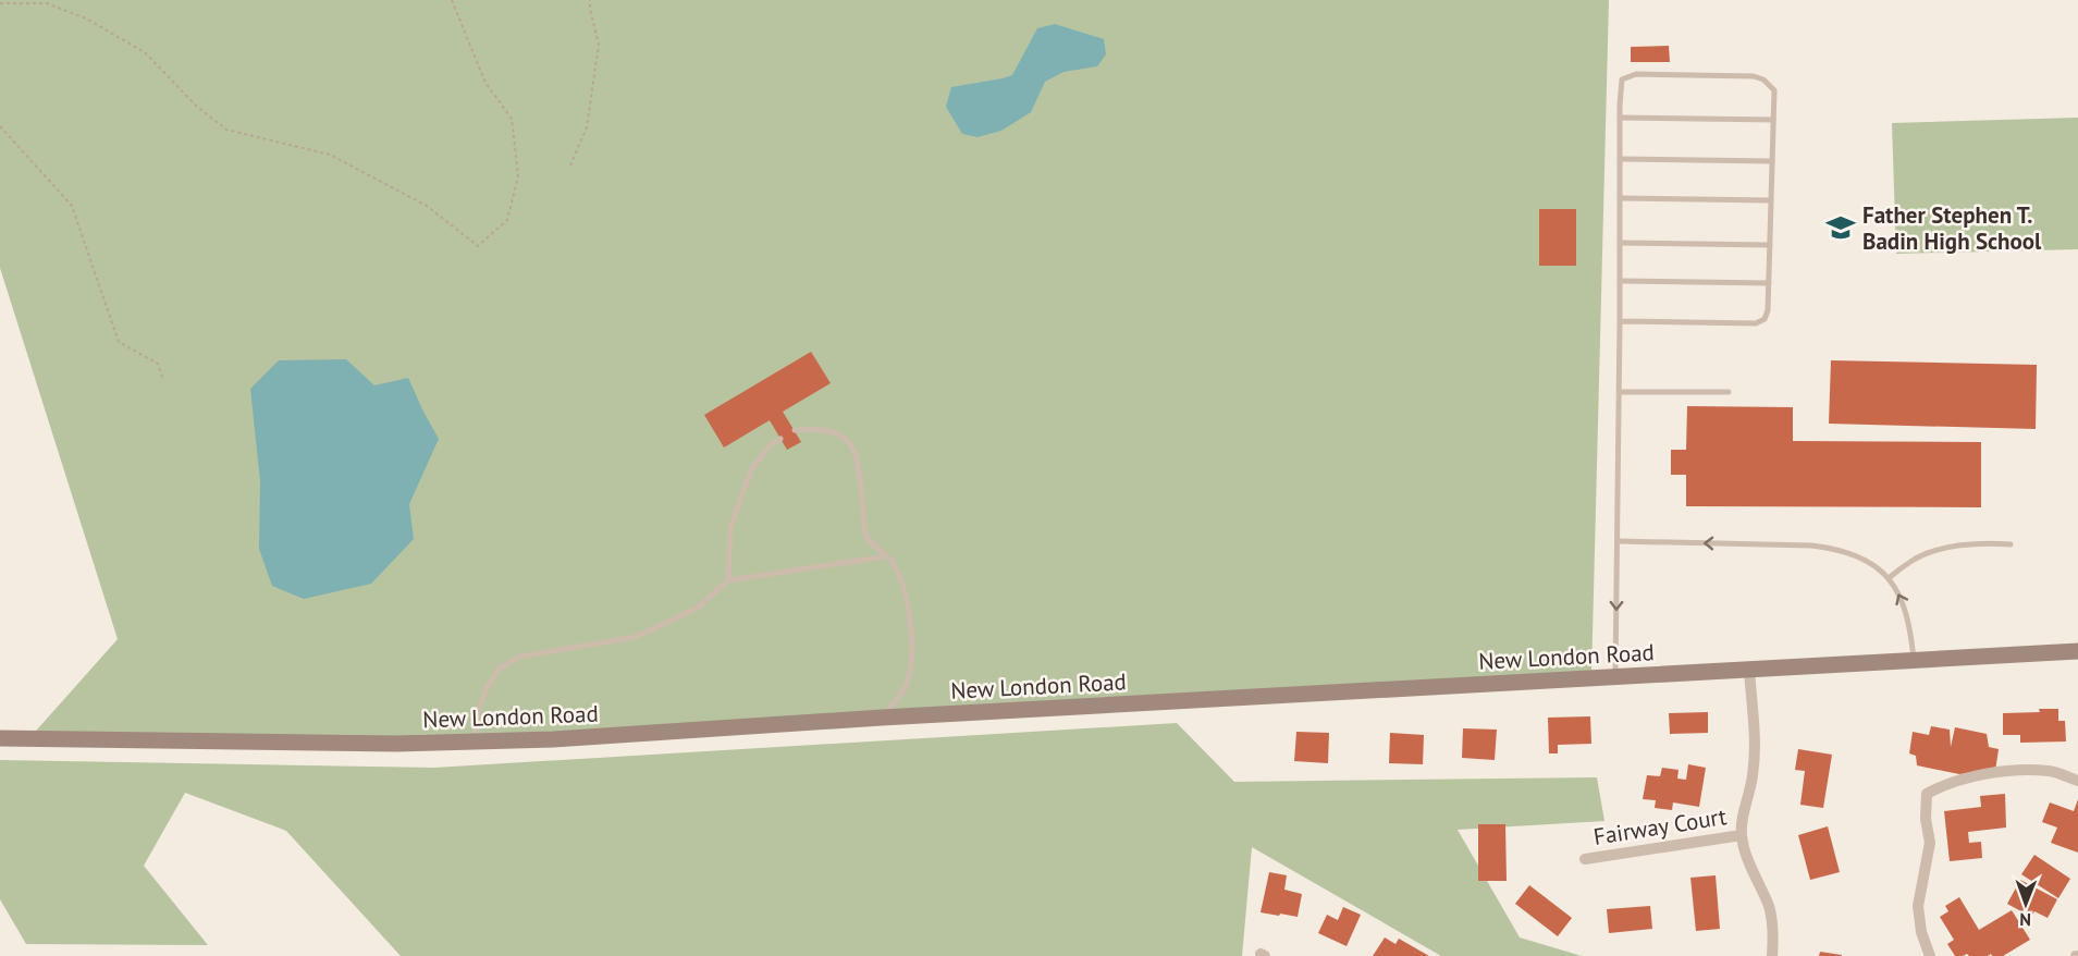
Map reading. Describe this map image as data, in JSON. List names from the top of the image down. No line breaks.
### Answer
{"streets":{"street":["New London Road","Fairway Court"]},"places":{"school or university":["Father Stephen T. Badin High School"]},"north":"bottom"}
